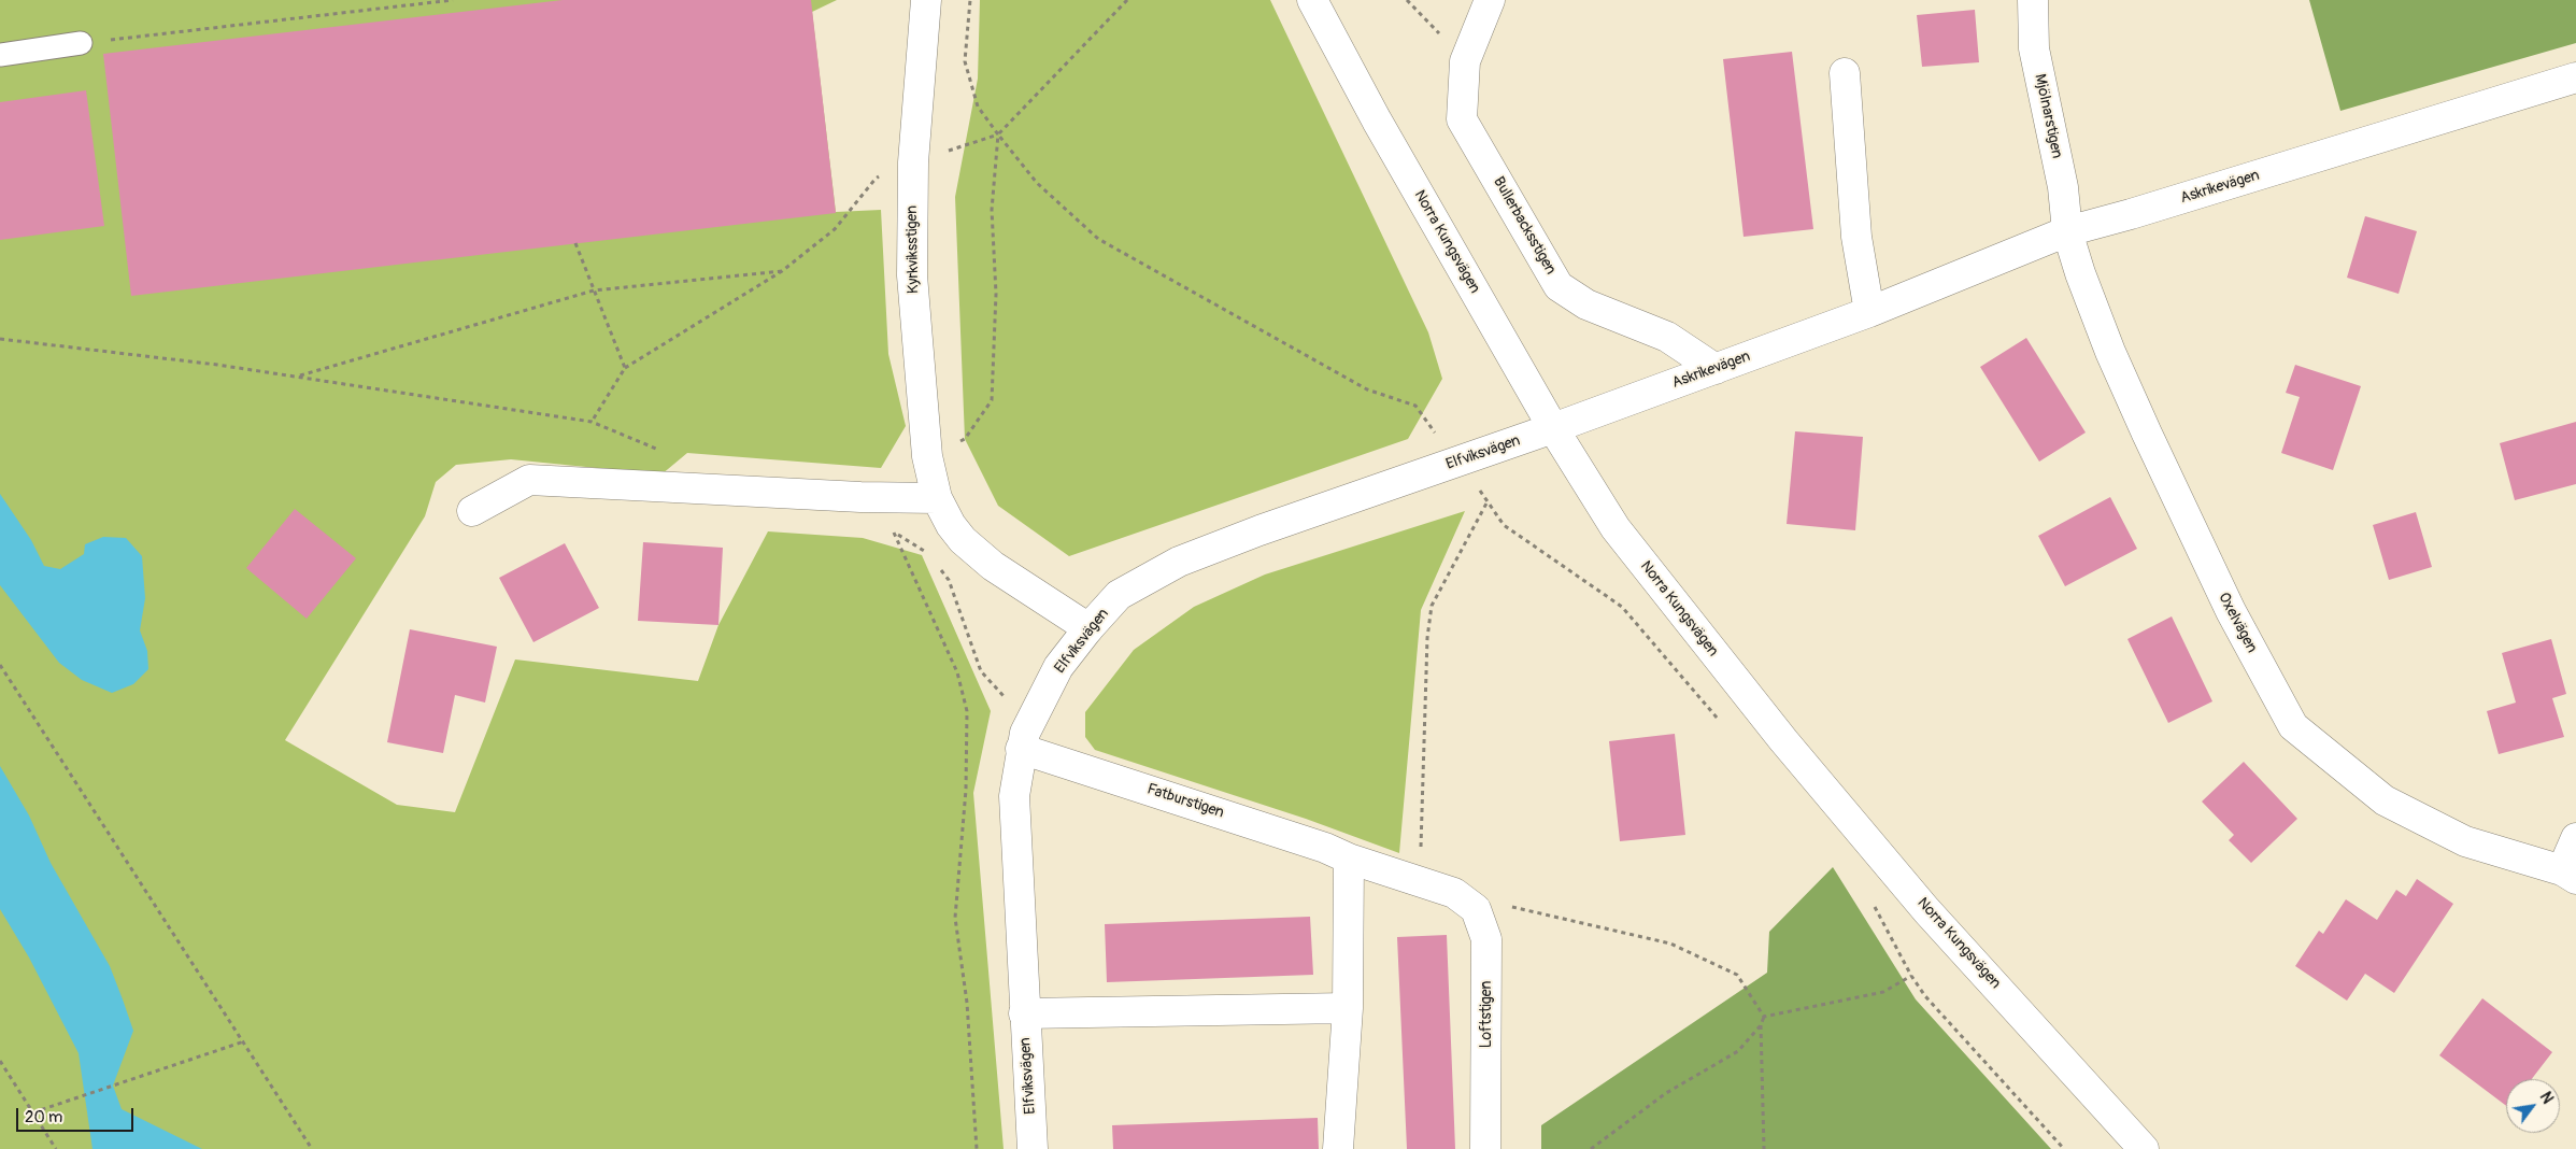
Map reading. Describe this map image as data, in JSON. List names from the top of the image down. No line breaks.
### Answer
{"streets":{"street":["Mjölnarstigen","Askrikevägen","Bullerbacksstigen","Norra Kungsvägen","Kyrkviksstigen","Elfviksvägen","Oxelvägen","Fatburstigen","Loftstigen"]},"crossings":[["Mjölnarstigen","Askrikevägen"],["Mjölnarstigen","Oxelvägen"],["Askrikevägen","Bullerbacksstigen"],["Askrikevägen","Norra Kungsvägen"],["Askrikevägen","Elfviksvägen"],["Askrikevägen","Oxelvägen"],["Norra Kungsvägen","Elfviksvägen"],["Kyrkviksstigen","Elfviksvägen"],["Elfviksvägen","Fatburstigen"],["Fatburstigen","Loftstigen"]],"scale_bar":"20 m","north":"top right"}
